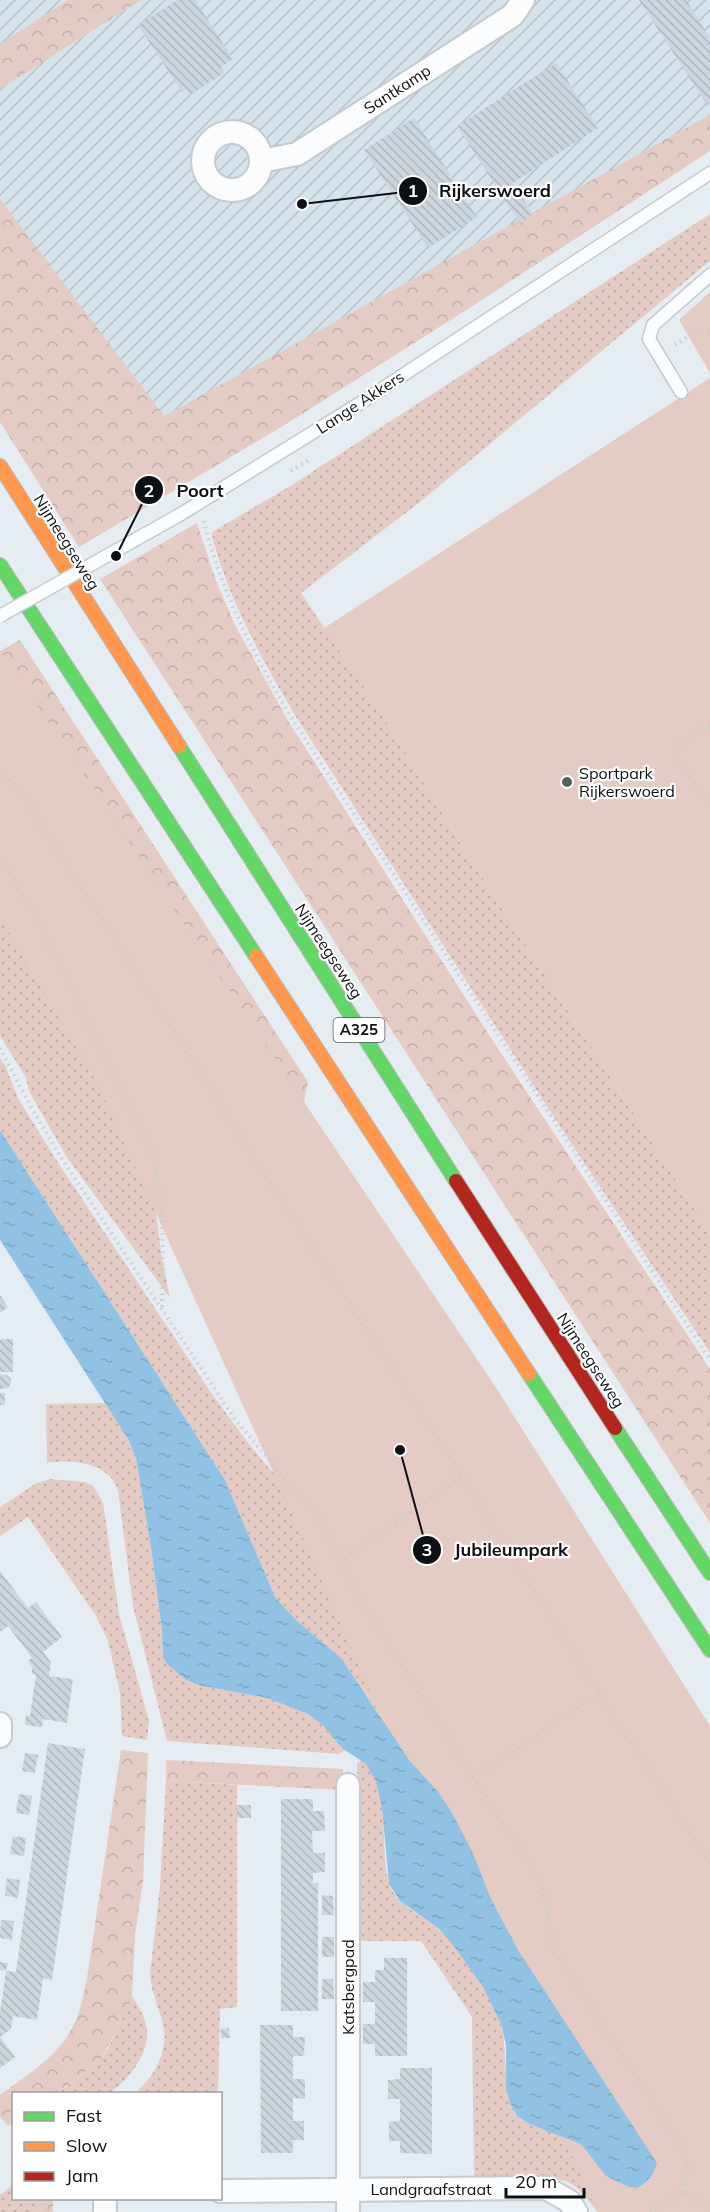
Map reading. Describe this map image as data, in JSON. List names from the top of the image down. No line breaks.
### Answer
{"streets":{"highway":["Nijmeegseweg","A325"],"street":["Santkamp","Katsbergpad","Landgraafstraat"],"lane":["Lange Akkers"]},"crossings":[["Katsbergpad","Landgraafstraat"]],"places":["Rijkerswoerd","Poort","Sportpark Rijkerswoerd","Jubileumpark"],"legend":["Fast","Slow","Jam"],"scale_bar":"20 m"}
